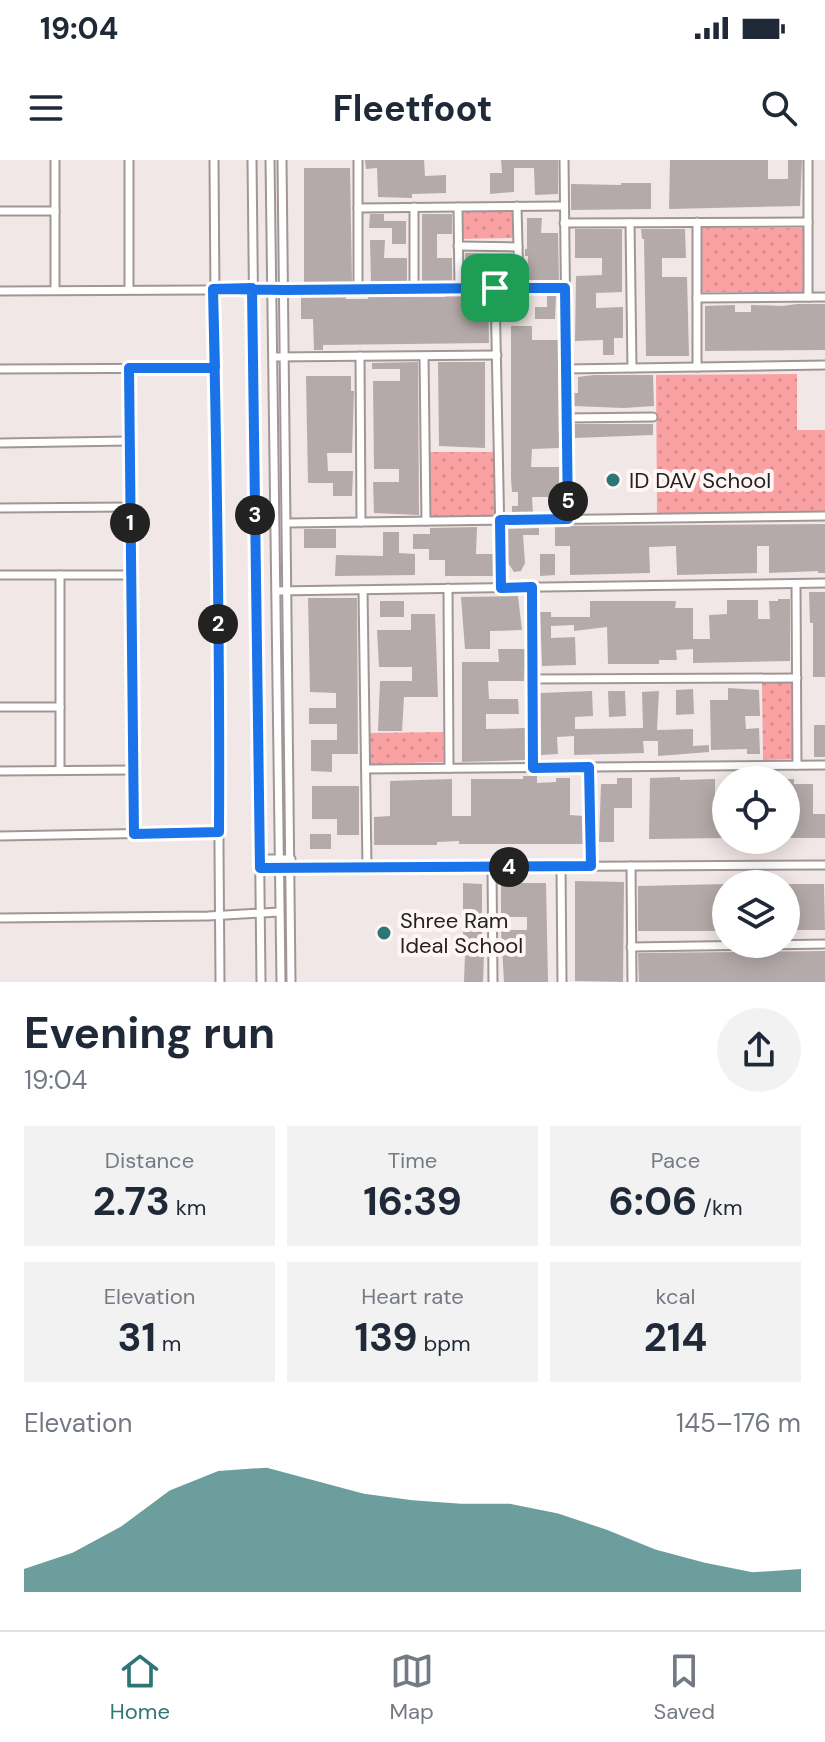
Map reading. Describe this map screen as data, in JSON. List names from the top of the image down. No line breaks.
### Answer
{"places":["ID DAV School","Shree Ram Ideal School"],"page":{"status":"19:04","header":"Fleetfoot","pins":["5","3","1","2","4"],"heading":["Evening run","19:04"],"stats":[["Distance","2.73 km"],["Time","16:39"],["Pace","6:06 /km"],["Elevation","31 m"],["Heart rate","139 bpm"],["kcal","214"]],"chart":["Elevation","145–176 m"],"tabs":["Home","Map","Saved"]}}
